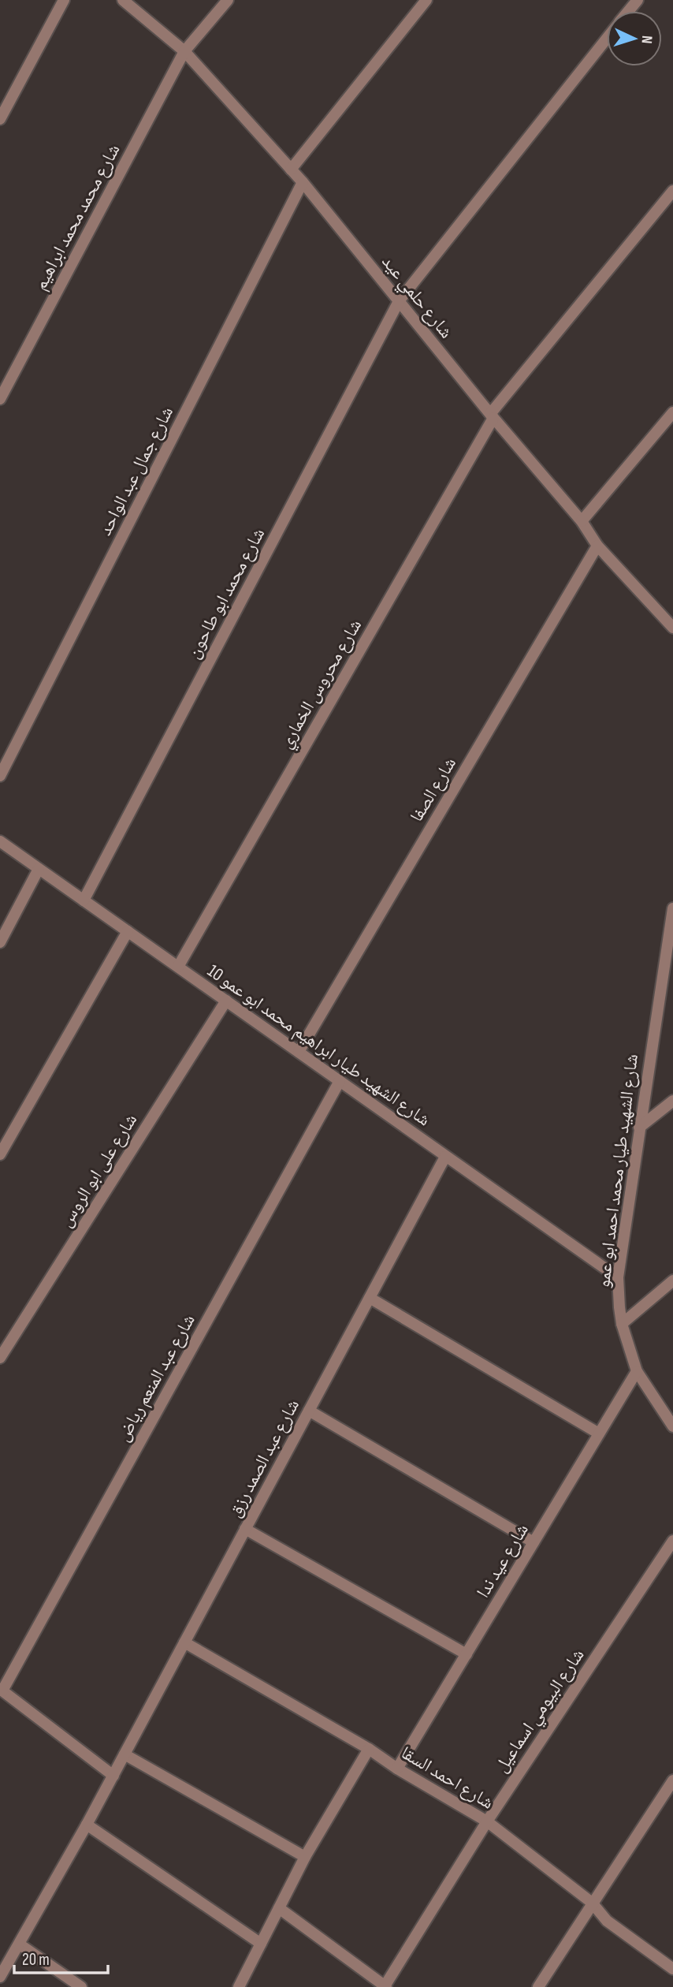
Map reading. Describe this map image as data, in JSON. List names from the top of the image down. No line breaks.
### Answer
{"streets":{"street":["شارع محمد محمد ابراهيم","شارع حلمي عيد","شارع جمال عبد الواحد","شارع محمد ابو طاحون","شارع محروس الخماري","شارع الصفا","شارع الشهيد طيار ابراهيم محمد ابو عمو 10","شارع على ابو الروس","شارع الشهيد طيار محمد احمد ابو عمو","شارع عبد المنعم رياض","شارع عبد الصمد رزق","شارع عيد ندا","شارع البيومي اسماعيل","شارع احمد السقا"]},"crossings":[["شارع محمد محمد ابراهيم","شارع حلمي عيد"],["شارع حلمي عيد","شارع جمال عبد الواحد"],["شارع حلمي عيد","شارع محمد ابو طاحون"],["شارع حلمي عيد","شارع محروس الخماري"],["شارع حلمي عيد","شارع الصفا"],["شارع محمد ابو طاحون","شارع الشهيد طيار ابراهيم محمد ابو عمو 10"],["شارع محروس الخماري","شارع الشهيد طيار ابراهيم محمد ابو عمو 10"],["شارع الصفا","شارع الشهيد طيار ابراهيم محمد ابو عمو 10"],["شارع الشهيد طيار ابراهيم محمد ابو عمو 10","شارع على ابو الروس"],["شارع الشهيد طيار ابراهيم محمد ابو عمو 10","شارع الشهيد طيار محمد احمد ابو عمو"],["شارع الشهيد طيار ابراهيم محمد ابو عمو 10","شارع عبد المنعم رياض"],["شارع الشهيد طيار ابراهيم محمد ابو عمو 10","شارع عبد الصمد رزق"],["شارع الشهيد طيار محمد احمد ابو عمو","شارع عيد ندا"],["شارع عبد الصمد رزق","شارع احمد السقا"],["شارع عيد ندا","شارع احمد السقا"],["شارع البيومي اسماعيل","شارع احمد السقا"]],"scale_bar":"20 m","north":"right"}
